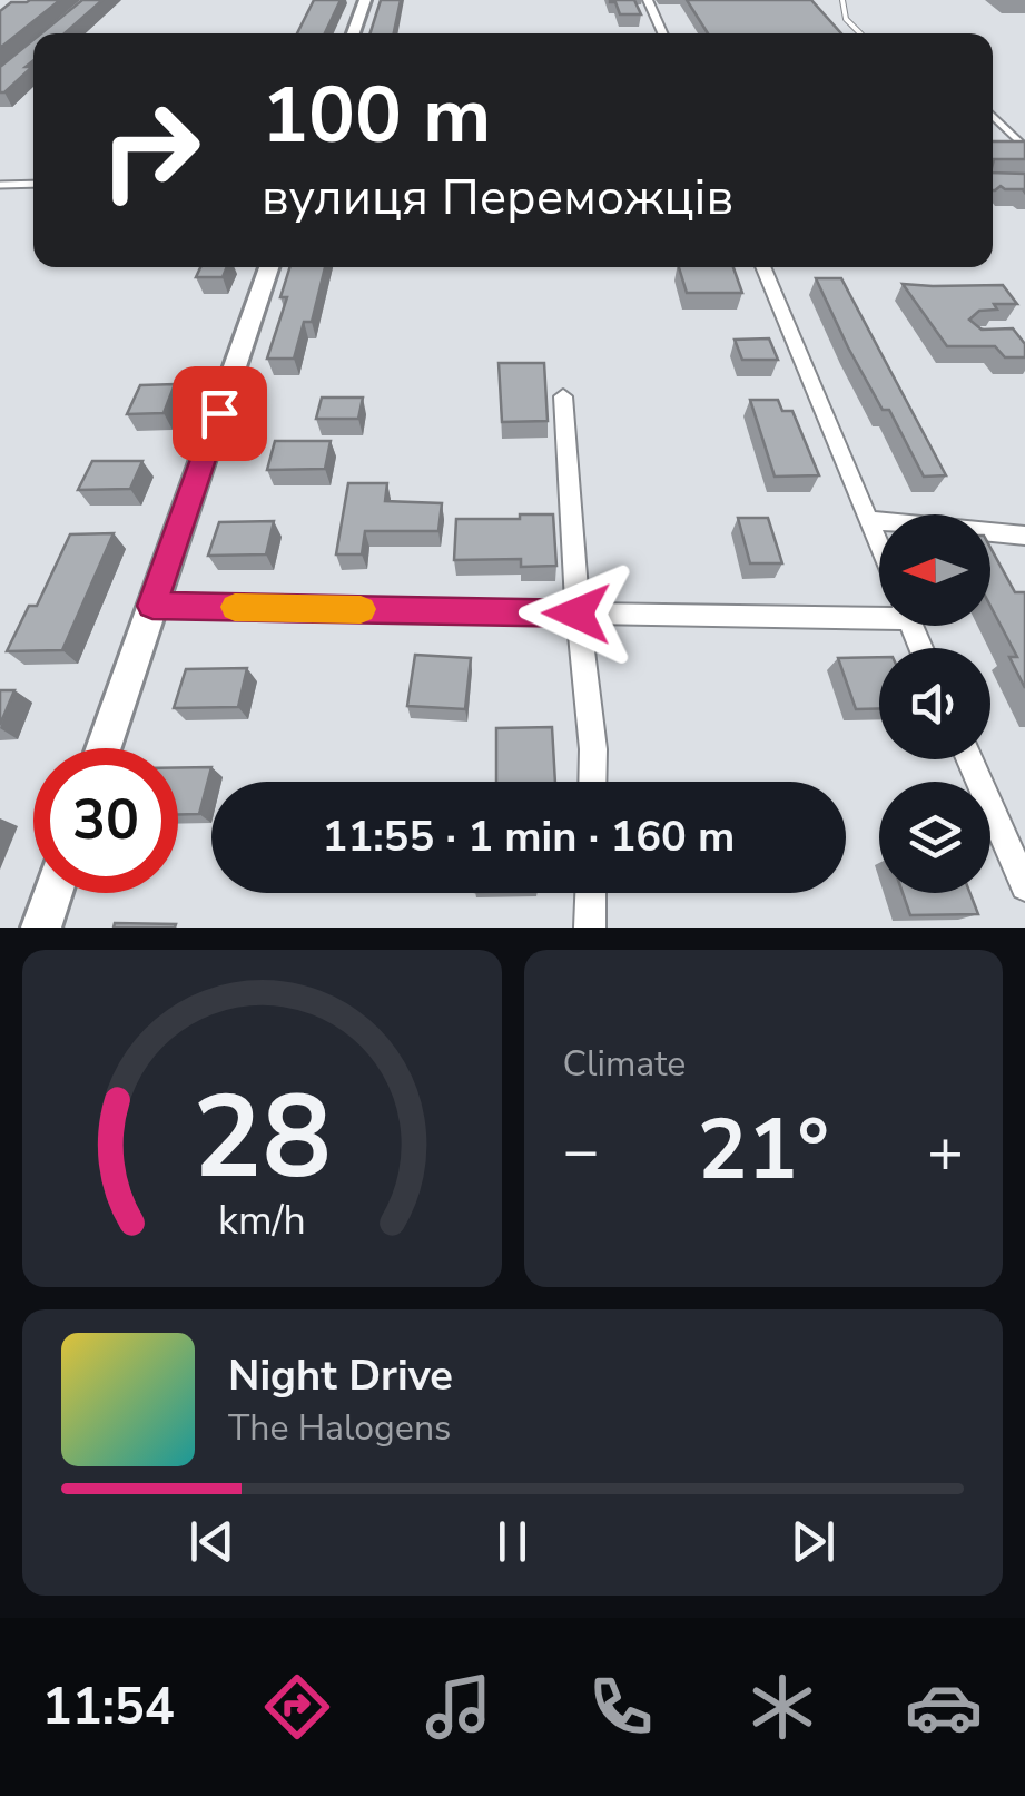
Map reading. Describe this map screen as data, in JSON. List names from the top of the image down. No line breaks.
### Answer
{"north":"left","page":{"turn":["100 m","вулиця Переможців"],"limit":"30","trip":"11:55 · 1 min · 160 m","tile":"Climate","heat":["−","21°","+"],"song":["Night Drive","The Halogens"],"tabs":"11:54","gauge":["28","km/h"]}}
